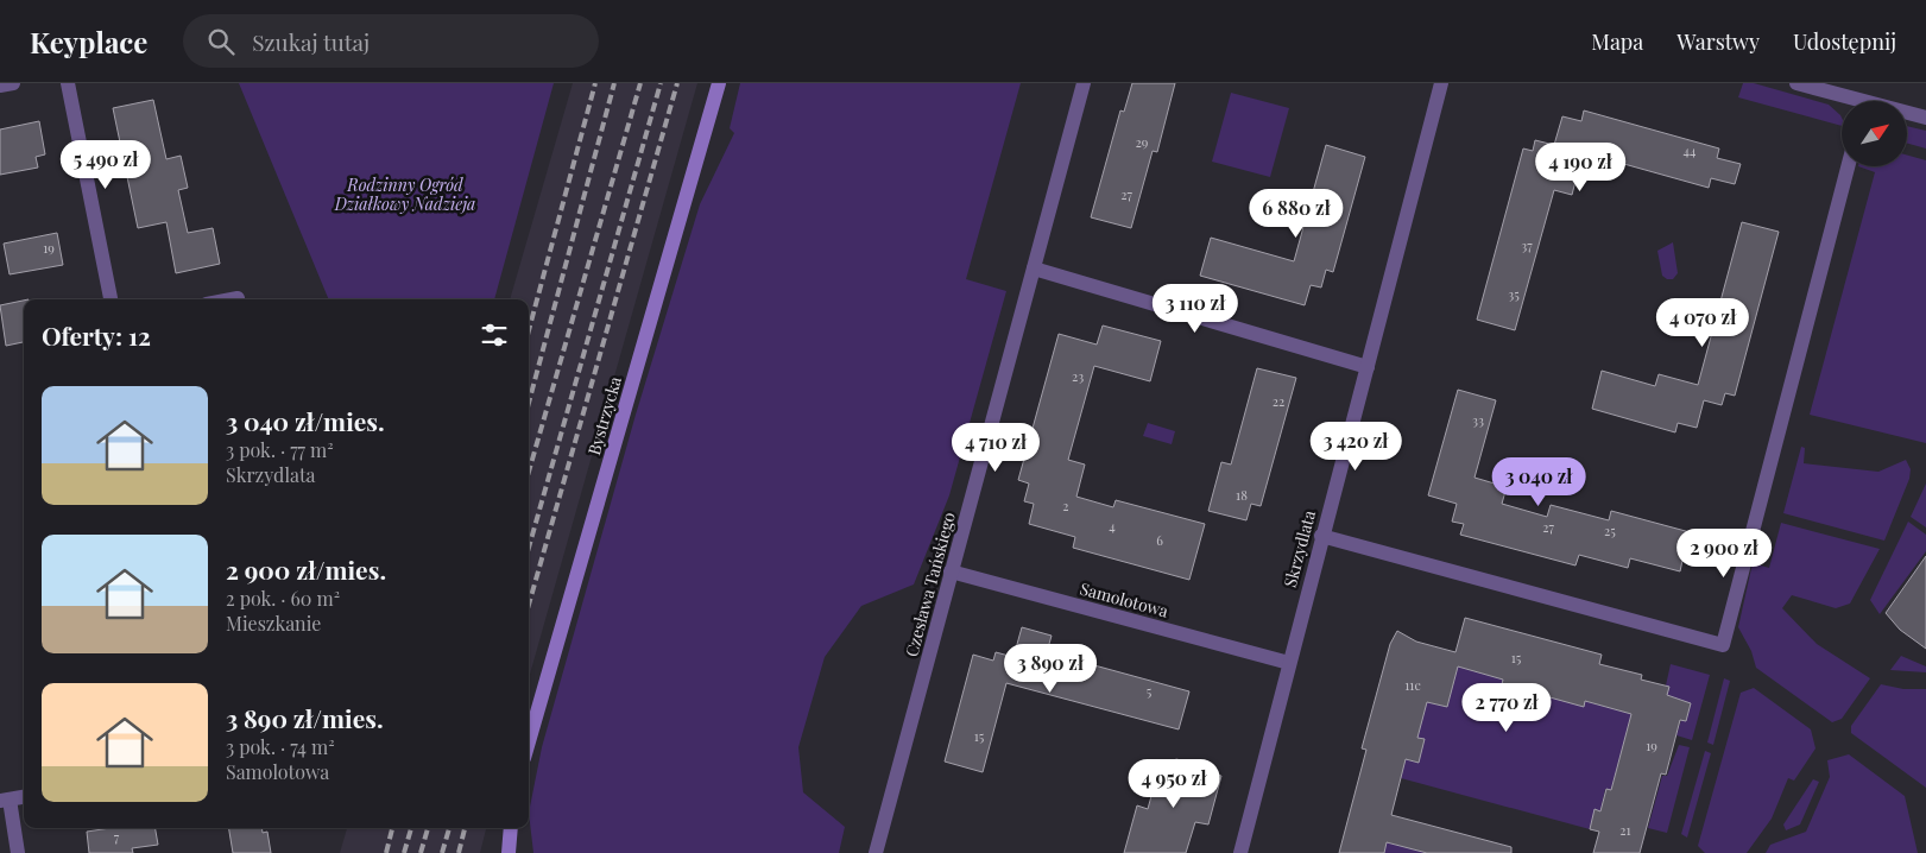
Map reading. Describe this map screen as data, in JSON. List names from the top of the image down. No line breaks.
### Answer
{"streets":{"street":["Bystrzycka","Skrzydlata","Czesława Tańskiego","Samolotowa"]},"crossings":[["Skrzydlata","Samolotowa"],["Czesława Tańskiego","Samolotowa"]],"parks":["Rodzinny Ogród Działkowy Nadzieja"],"house_numbers":["29","44","27","37","19","35","23","22","33","18","2","4","27","25","6","15","11c","5","15","19","21","7"],"north":"top right","page":{"header":"Keyplace","search":"Szukaj tutaj","nav":["Mapa","Warstwy","Udostępnij"],"price":["5 490 zł","4 190 zł","6 880 zł","3 110 zł","4 070 zł","3 420 zł","4 710 zł","3 040 zł","2 900 zł","3 890 zł","2 770 zł","4 950 zł"],"heading":"Oferty: 12","list":[{"name":"3 040 zł/mies.","note":"3 pok. · 77 m² · Skrzydlata"},{"name":"2 900 zł/mies.","note":"2 pok. · 60 m² · Mieszkanie"},{"name":"3 890 zł/mies.","note":"3 pok. · 74 m² · Samolotowa"}]}}
